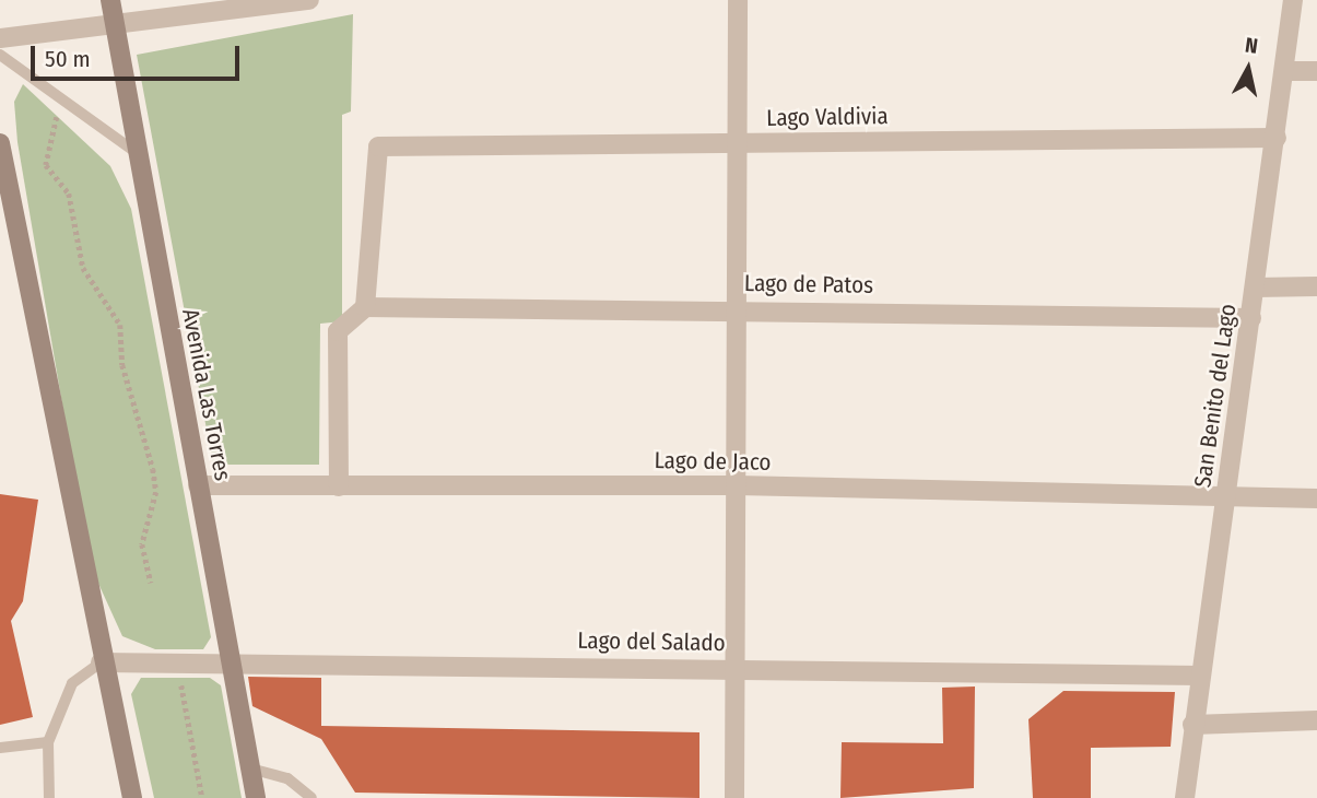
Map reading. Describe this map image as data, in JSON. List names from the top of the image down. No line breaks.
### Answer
{"streets":{"street":["Lago Valdivia","Lago de Patos","Avenida Las Torres","San Benito del Lago","Lago de Jaco","Lago del Salado"]},"crossings":[["Lago Valdivia","Lago de Patos"],["Lago Valdivia","San Benito del Lago"],["Lago de Patos","San Benito del Lago"],["Avenida Las Torres","Lago de Jaco"],["Avenida Las Torres","Lago del Salado"],["San Benito del Lago","Lago de Jaco"],["San Benito del Lago","Lago del Salado"]],"scale_bar":"50 m","north":"top"}
